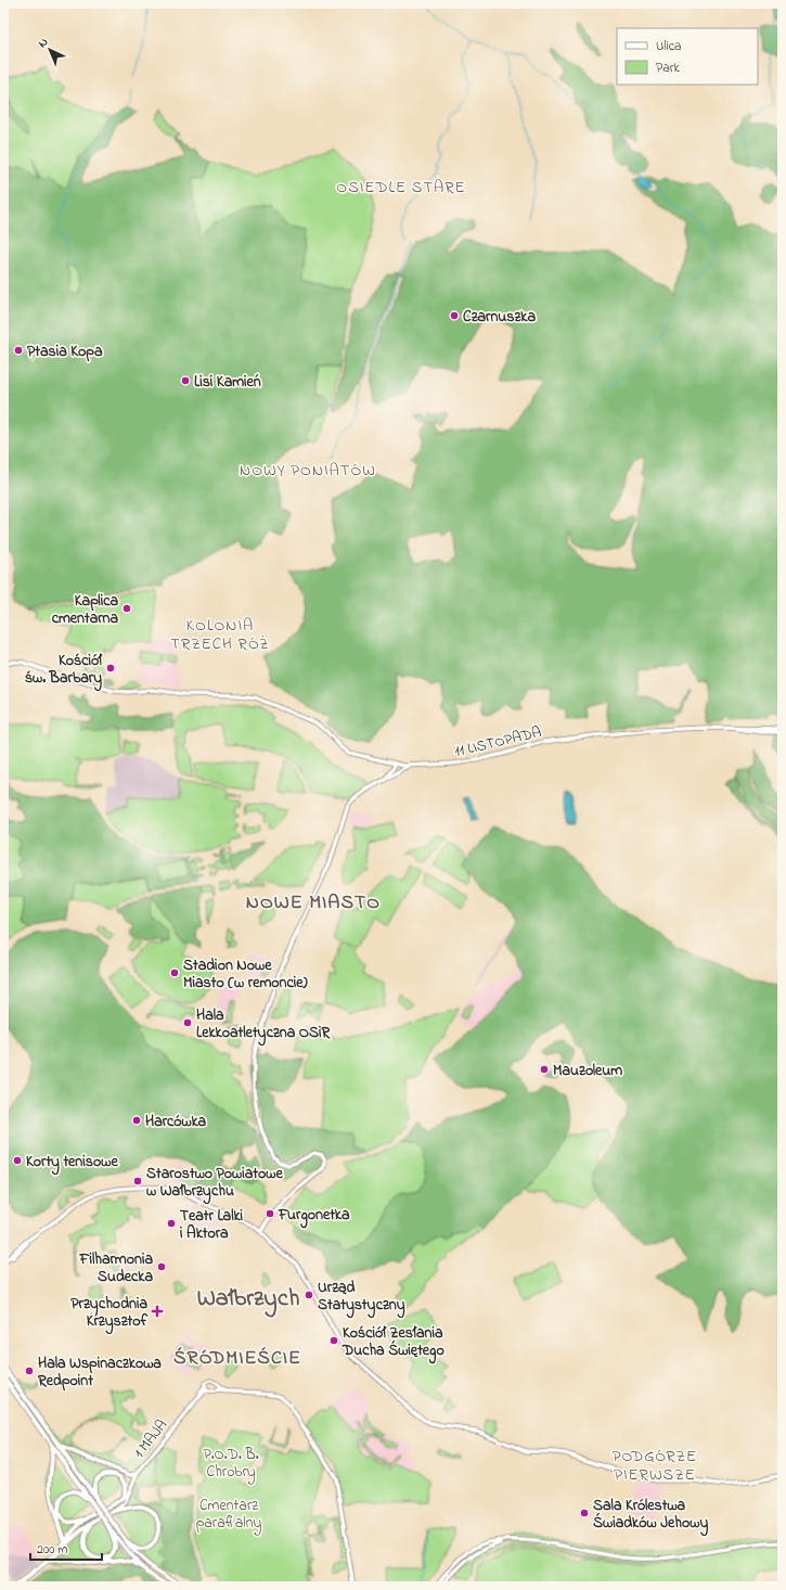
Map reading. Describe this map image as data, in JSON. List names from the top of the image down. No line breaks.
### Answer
{"streets":{"main road":["1 MAJA"],"street":["11 LISTOPADA"]},"districts":["OSIEDLE STARE","NOWY PONIATÓW","KOLONIA TRZECH RÓŻ","NOWE MIASTO","Wałbrzych","ŚRÓDMIEŚCIE","PODGÓRZE PIERWSZE"],"parks":["P.O.D. B. Chrobry","Cmentarz parafialny"],"places":{"other":["Czarnuszka","Ptasia Kopa","Lisi Kamień","Kaplica cmentarna","Kościół św. Barbary","Stadion Nowe Miasto (w remoncie)","Hala Lekkoatletyczna OSiR","Mauzoleum","Harcówka","Korty tenisowe","Starostwo Powiatowe w Wałbrzychu","Furgonetka","Teatr Lalki i Aktora","Filharmonia Sudecka","Urząd Statystyczny","Kościół Zesłania Ducha Świętego","Hala Wspinaczkowa Redpoint","Sala Królestwa Świadków Jehowy"],"health":["Przychodnia Krzysztof"]},"legend":["Ulica","Park"],"scale_bar":"200 m","north":"top left"}
